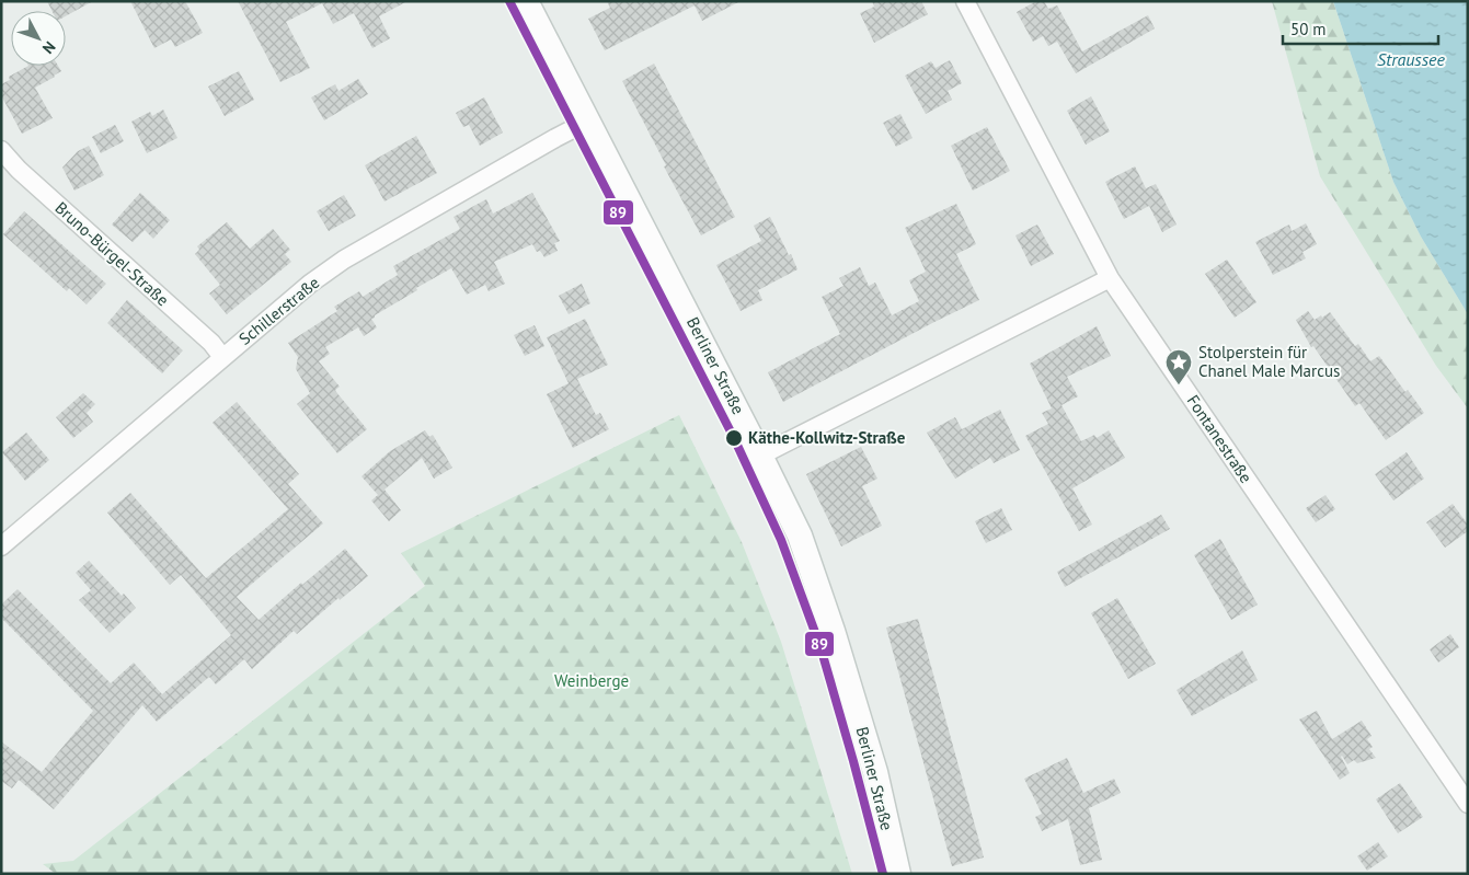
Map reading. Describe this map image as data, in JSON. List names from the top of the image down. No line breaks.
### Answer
{"streets":{"street":["Bruno-Bürgel-Straße","Schillerstraße","Berliner Straße","Fontanestraße"]},"crossings":[["Bruno-Bürgel-Straße","Schillerstraße"],["Schillerstraße","Berliner Straße"]],"water":["Straussee"],"parks":["Weinberge"],"places":{"place":["Stolperstein für Chanel Male Marcus"],"other":["Käthe-Kollwitz-Straße"]},"lines":["transit line 89"],"scale_bar":"50 m","north":"bottom right"}
